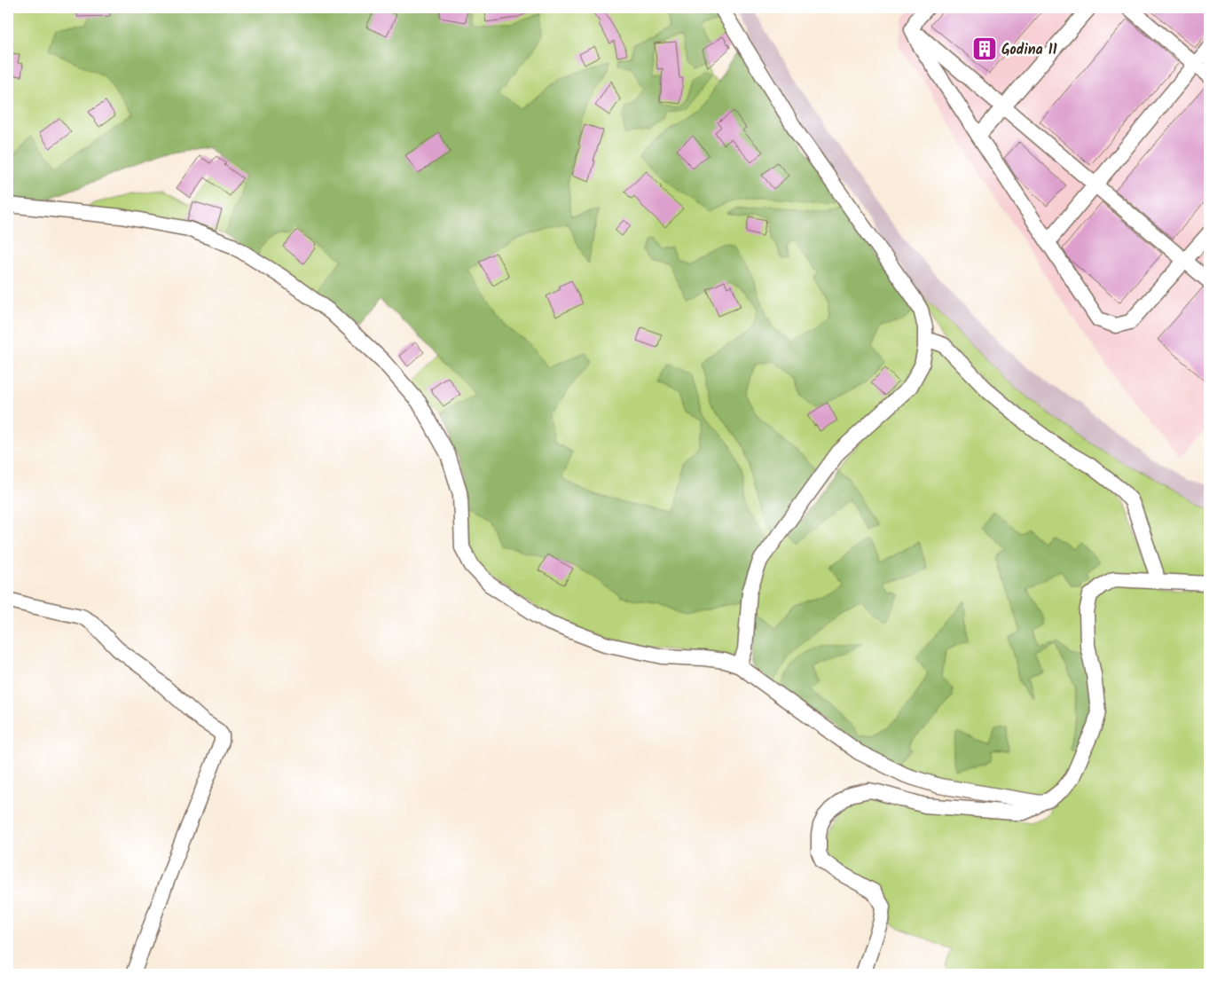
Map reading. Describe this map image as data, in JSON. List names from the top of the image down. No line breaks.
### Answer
{"places":{"building":["Godina 11"]}}
